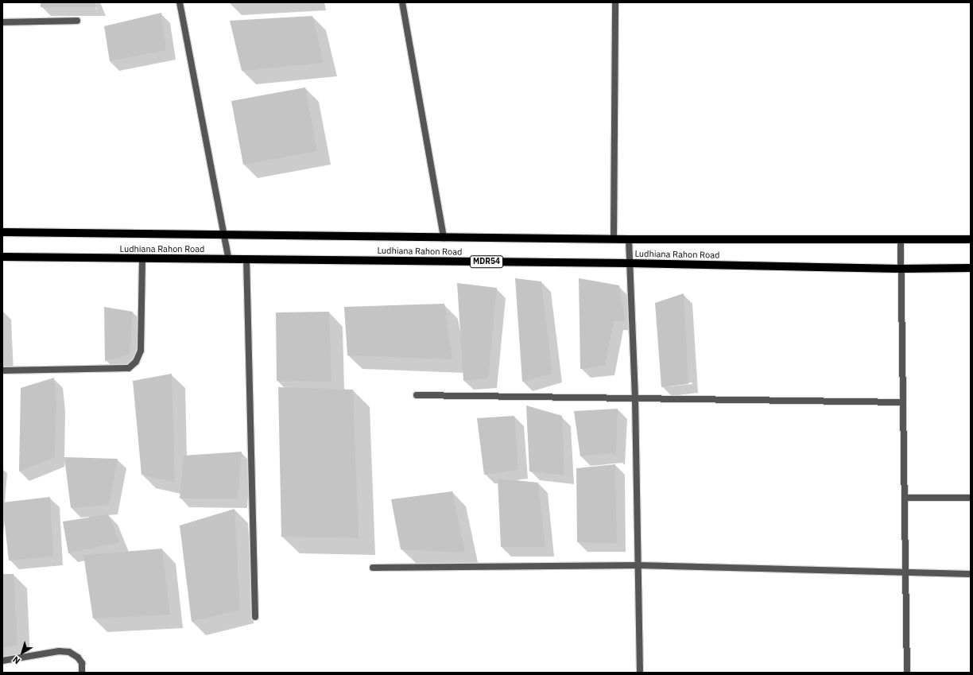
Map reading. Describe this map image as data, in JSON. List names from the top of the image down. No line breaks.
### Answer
{"streets":{"main road":["Ludhiana Rahon Road","MDR54"]},"north":"bottom left"}
